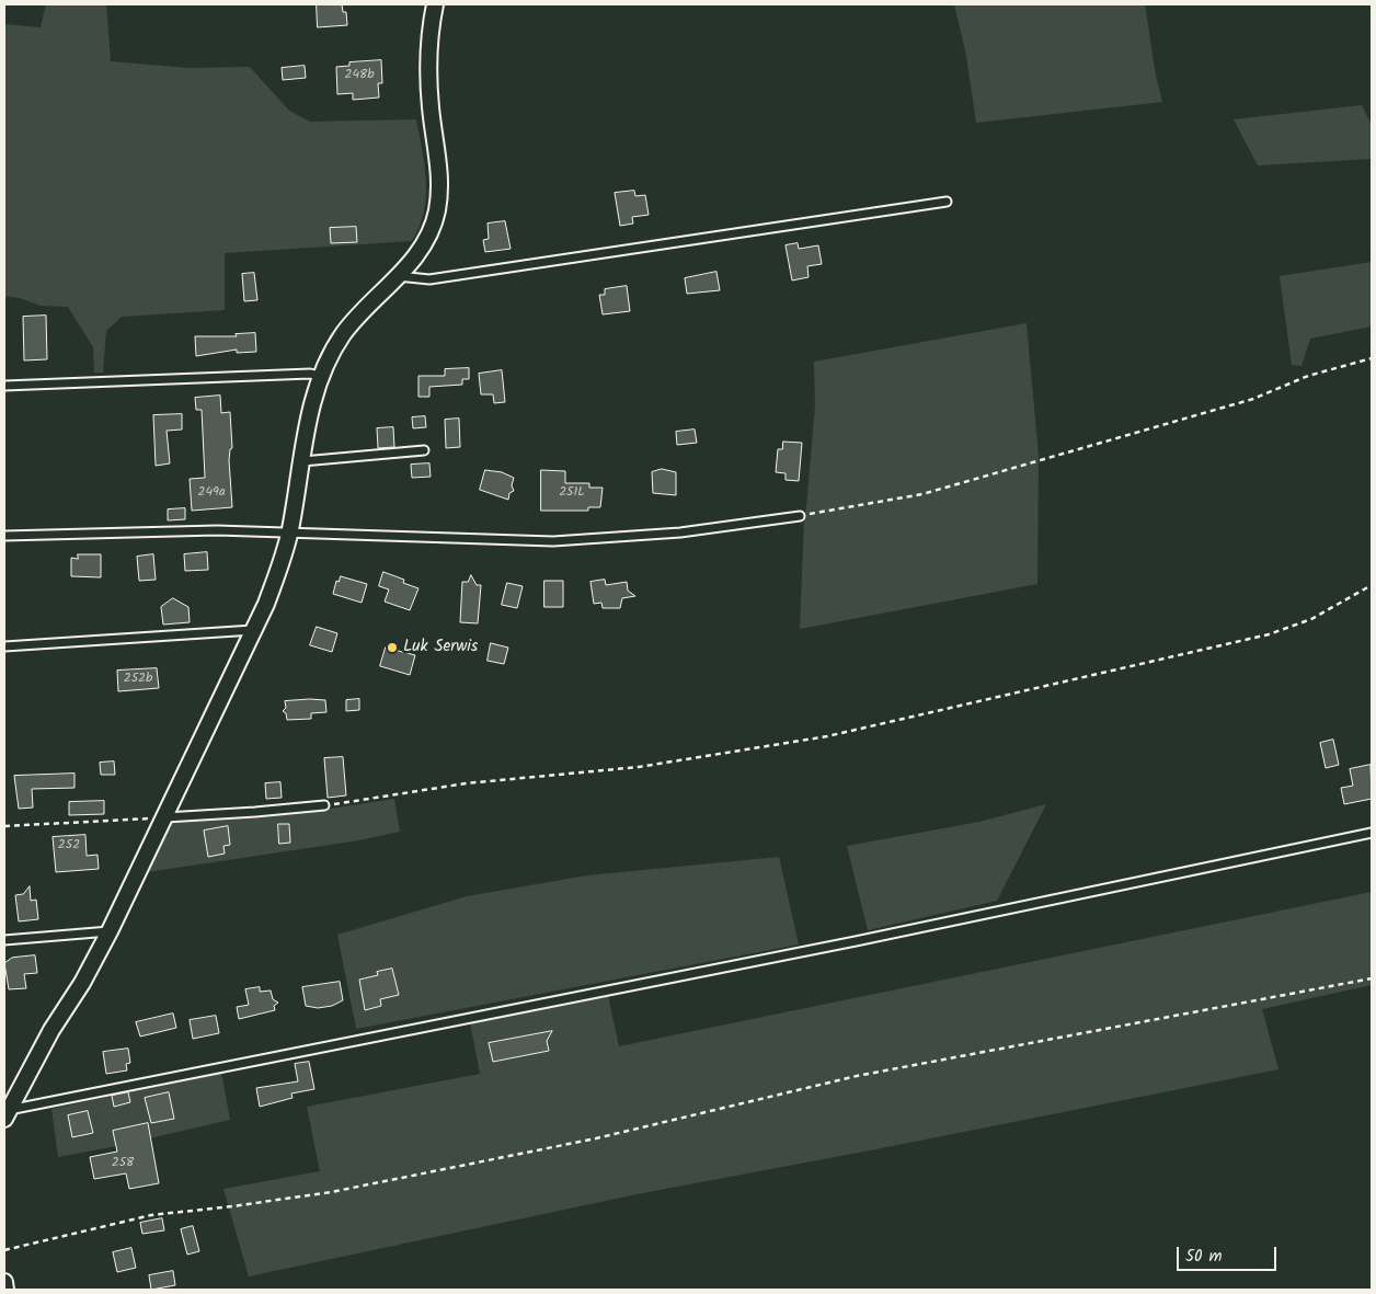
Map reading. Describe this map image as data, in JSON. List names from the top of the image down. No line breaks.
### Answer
{"places":["Luk Serwis"],"house_numbers":["248b","249a","251L","252b","252","258"],"scale_bar":"50 m"}
